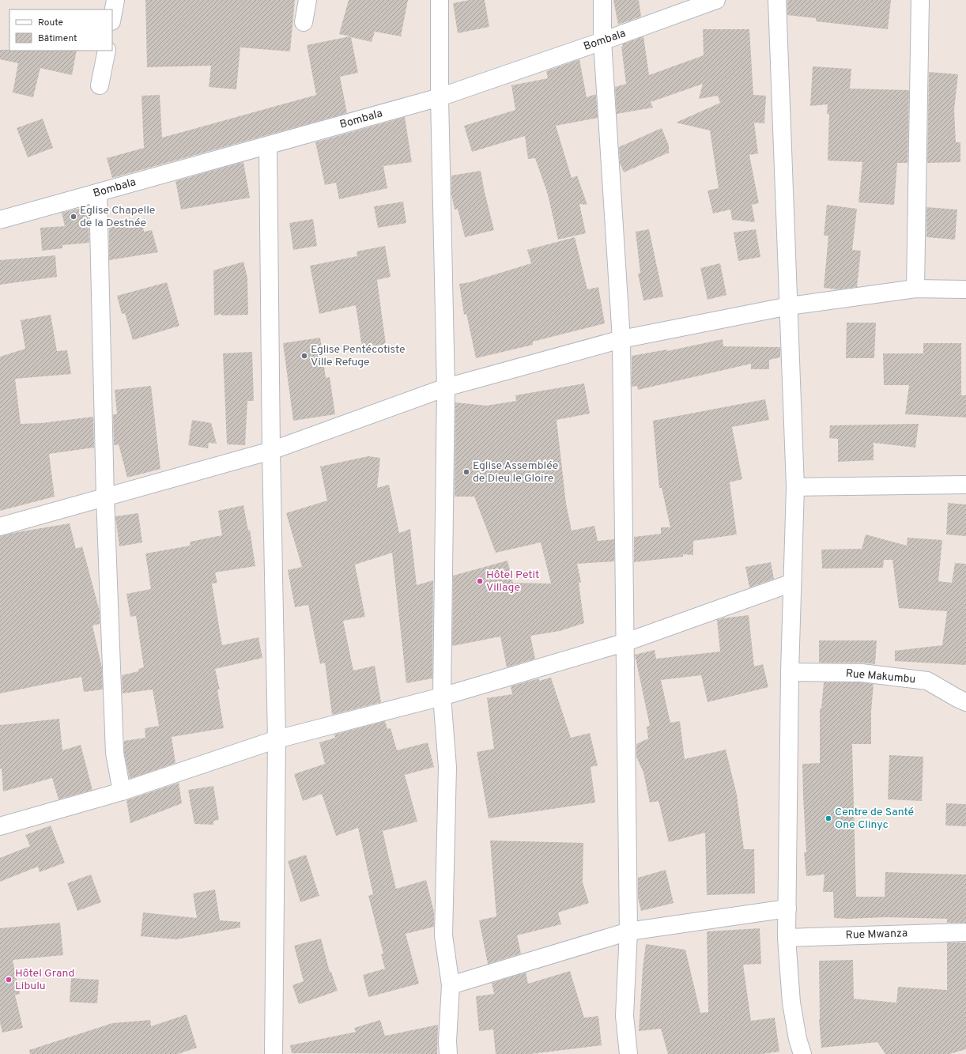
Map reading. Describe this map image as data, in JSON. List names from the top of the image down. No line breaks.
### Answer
{"streets":{"street":["Bombala","Rue Makumbu","Rue Mwanza"]},"places":["Eglise Chapelle de la Destnée","Eglise Pentécotiste Ville Refuge","Eglise Assemblée de Dieu le Gloire","Hôtel Petit Village","Centre de Santé One Clinyc","Hôtel Grand Libulu"],"legend":["Route","Bâtiment"]}
